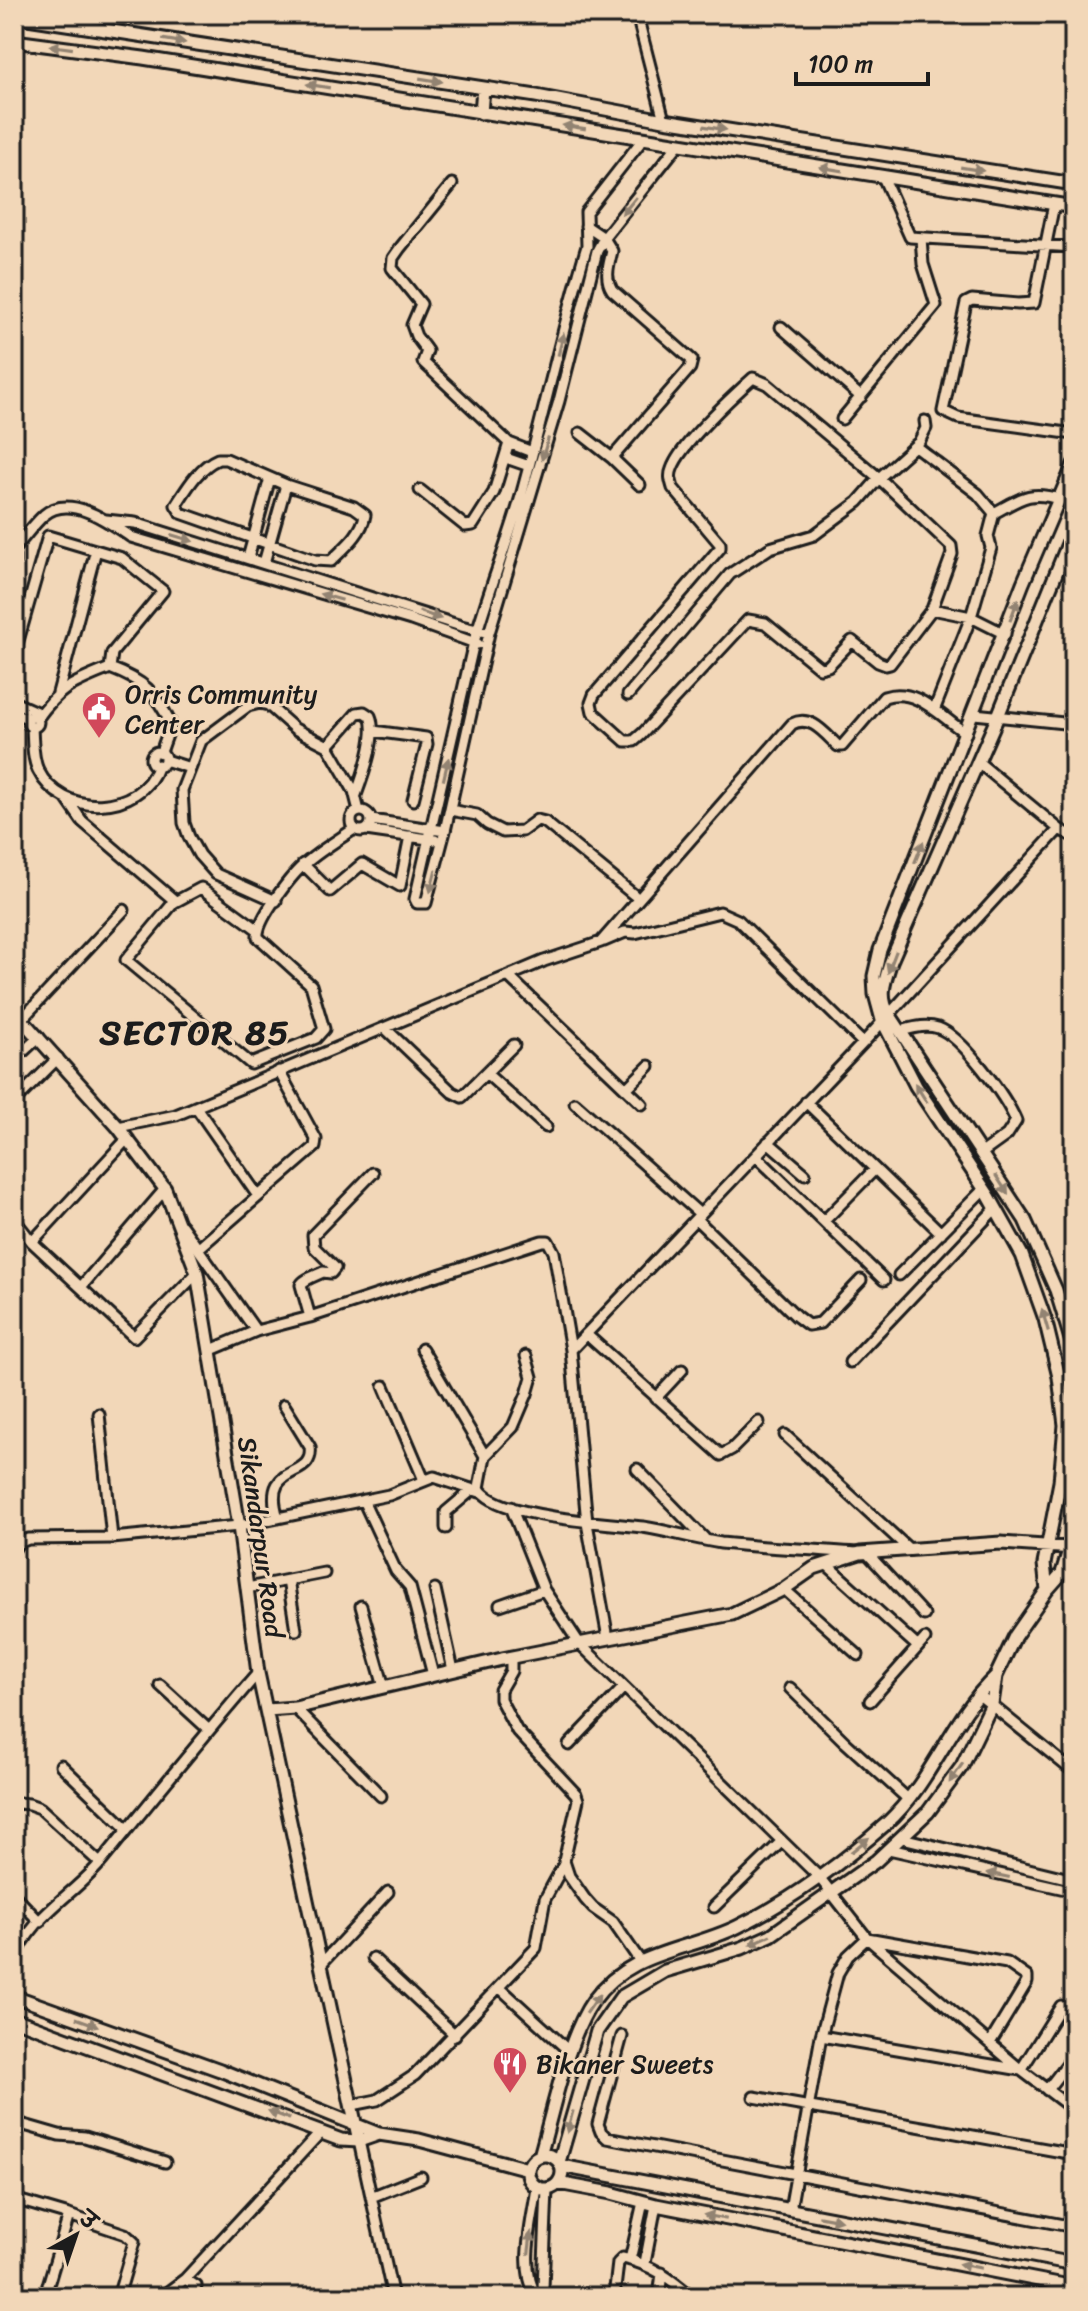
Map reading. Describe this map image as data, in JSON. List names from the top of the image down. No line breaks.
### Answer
{"streets":{"street":["Sikandarpur Road"]},"districts":["SECTOR 85"],"places":{"public building":["Orris Community Center"],"restaurant":["Bikaner Sweets"]},"scale_bar":"100 m","north":"top right"}
